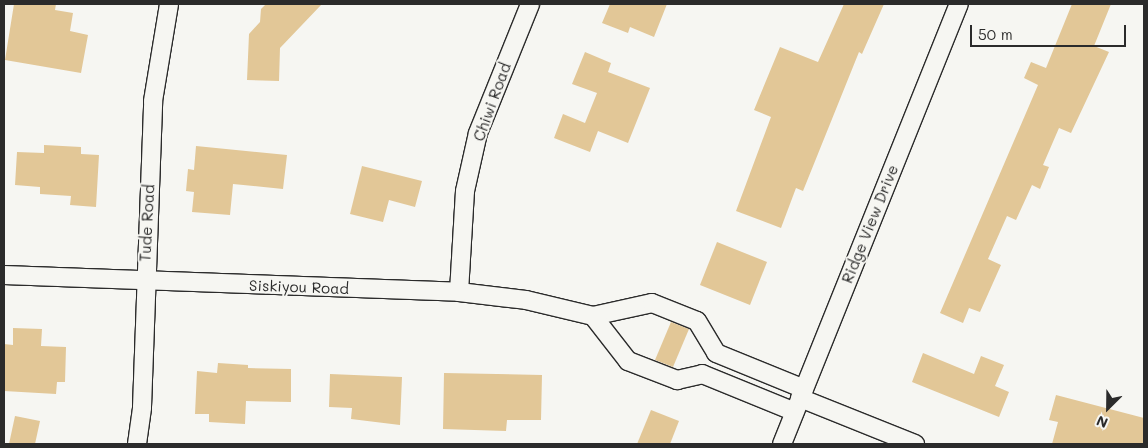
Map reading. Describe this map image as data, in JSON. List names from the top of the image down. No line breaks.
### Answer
{"streets":{"street":["Chiwi Road","Tude Road","Ridge View Drive","Siskiyou Road"]},"crossings":[["Chiwi Road","Siskiyou Road"],["Tude Road","Siskiyou Road"],["Ridge View Drive","Siskiyou Road"]],"scale_bar":"50 m","north":"bottom left"}
